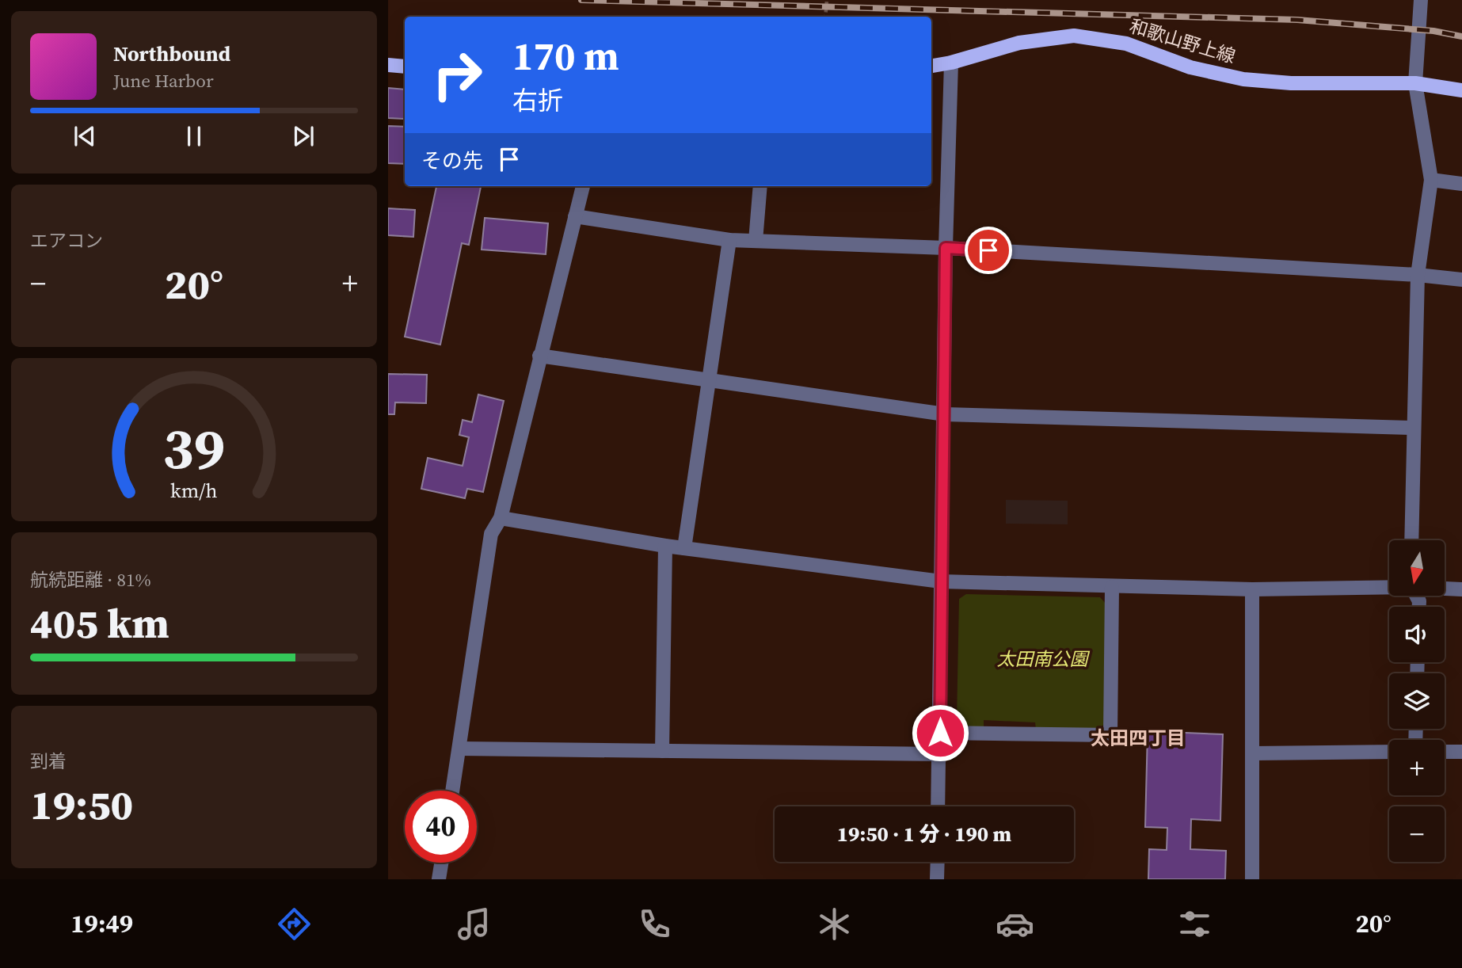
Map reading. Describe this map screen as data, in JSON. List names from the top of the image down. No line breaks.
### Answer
{"streets":{"main road":["和歌山野上線"]},"districts":["太田四丁目"],"parks":["太田南公園"],"north":"bottom","page":{"turn":["170 m","右折"],"song":["Northbound","June Harbor"],"then":"その先","tile":["エアコン",["航続距離 · 81%","405 km"],["到着","19:50"]],"heat":["−","20°","+"],"map_buttons":["+","−"],"limit":"40","trip":"19:50 · 1 分 · 190 m","tabs":["19:49","20°"],"gauge":["39","km/h"]}}
